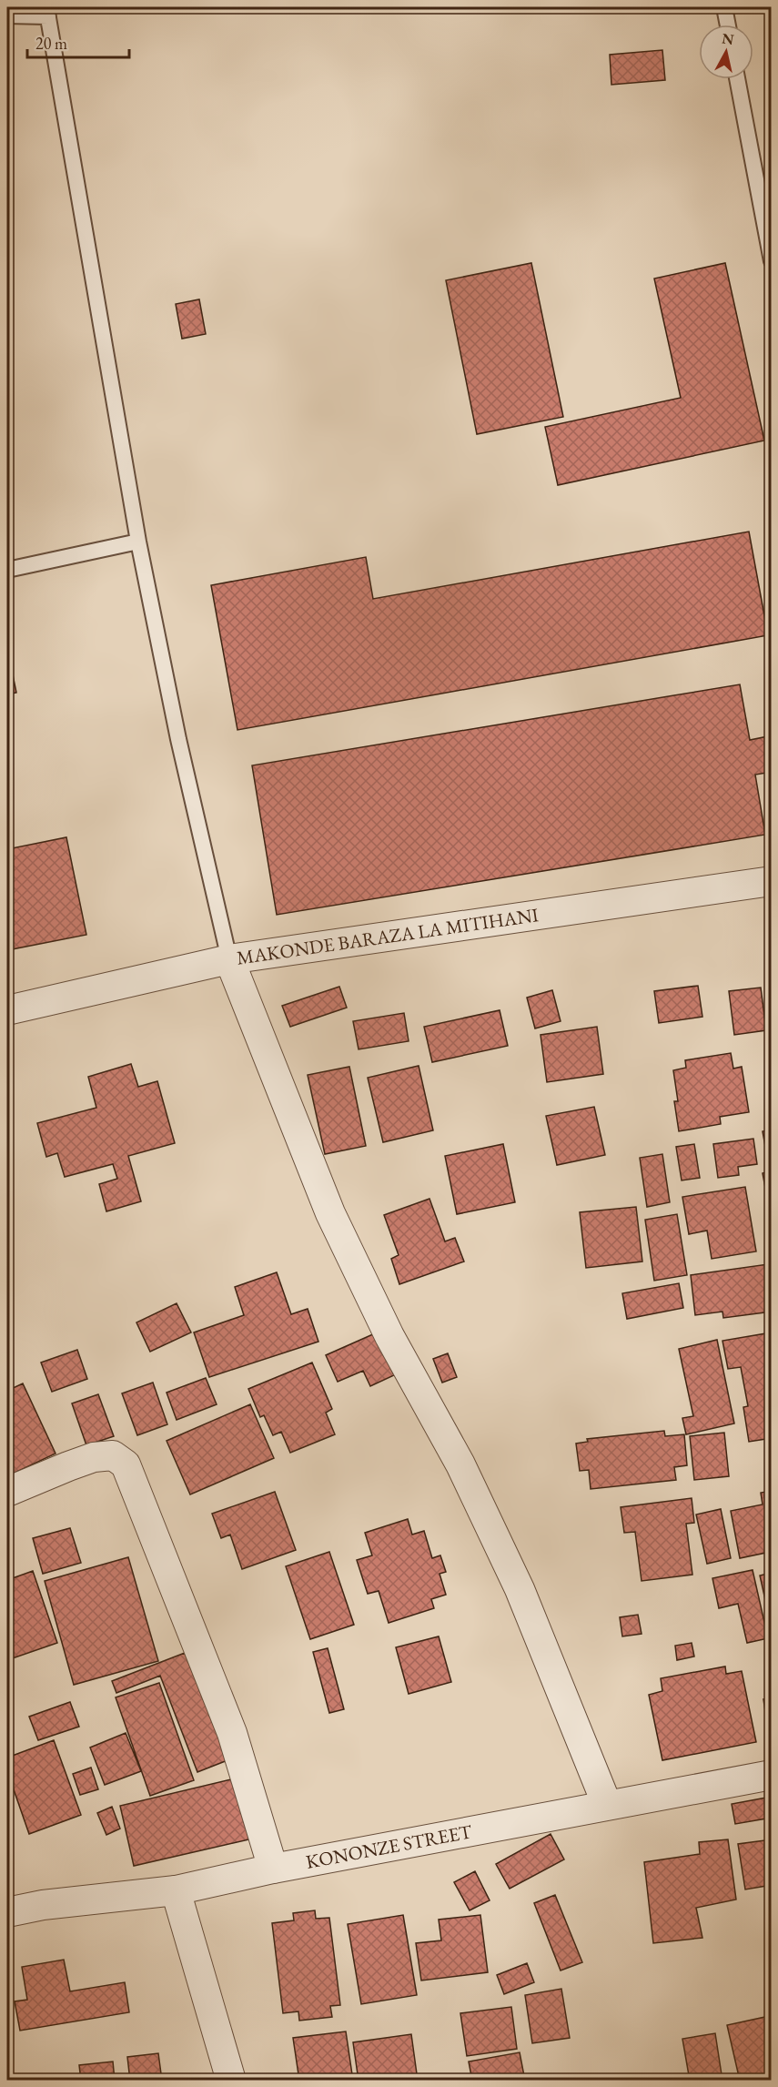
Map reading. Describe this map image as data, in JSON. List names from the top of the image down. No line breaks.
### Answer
{"streets":{"street":["MAKONDE BARAZA LA MITIHANI","KONONZE STREET"]},"scale_bar":"20 m","north":"top"}
